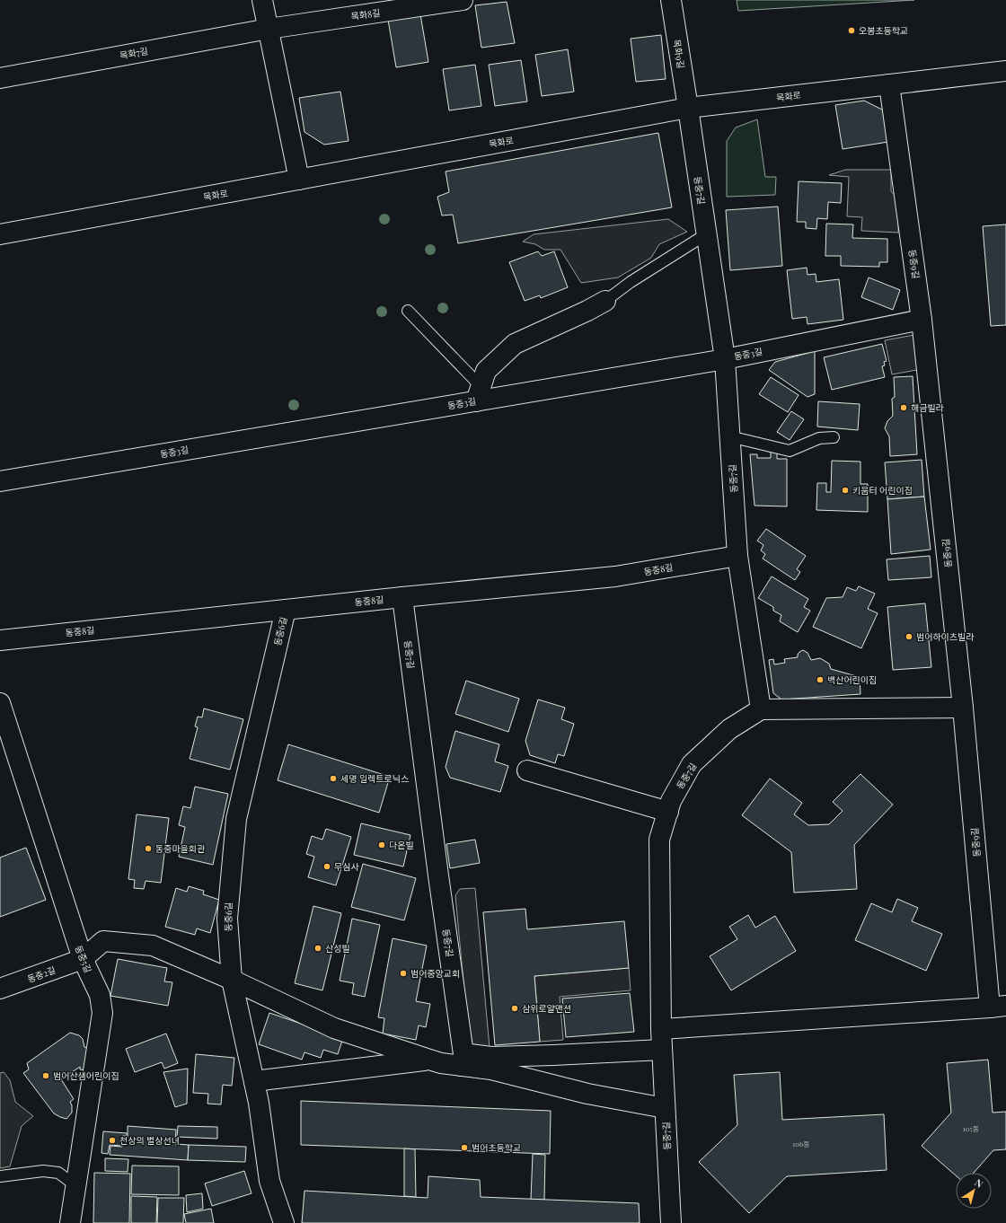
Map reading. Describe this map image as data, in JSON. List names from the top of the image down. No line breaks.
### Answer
{"streets":{"street":["목화8길","목화7길","목화9길","목화로","동중7길","동중9길","동중3길","동중8길","동중6길","동중5길","동중2길"]},"crossings":[["목화8길","목화7길"],["목화9길","목화로"],["목화9길","동중7길"],["목화로","동중7길"],["목화로","동중9길"],["동중7길","동중3길"],["동중7길","동중8길"],["동중9길","동중3길"],["동중8길","동중6길"],["동중5길","동중2길"]],"places":["오봉초등학교","해금빌라","키움터 어린이집","범어하이츠빌라","백산어린이집","세명 일렉트로닉스","다온빌","동중마을회관","무심사","산성빌","범어중앙교회","삼위로얄맨션","범어산샘어린이집","천상의 별상선녀","범어초등학교"],"house_numbers":["105동","106동"],"north":"top right"}
